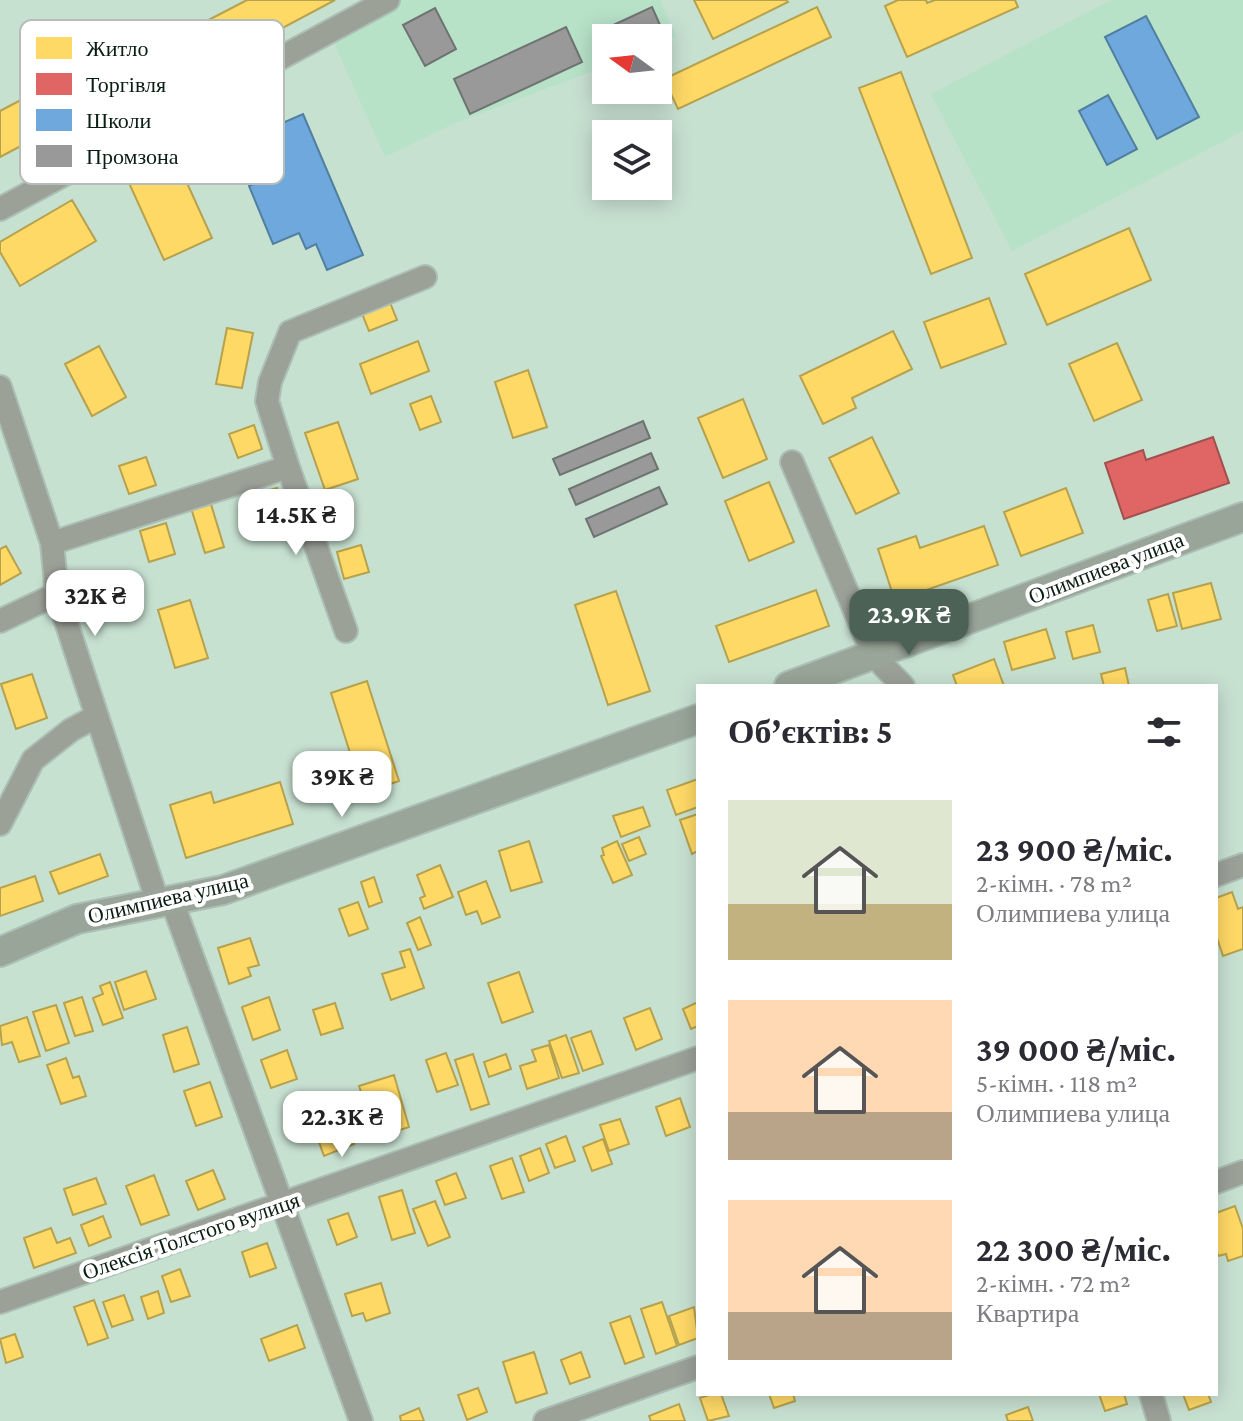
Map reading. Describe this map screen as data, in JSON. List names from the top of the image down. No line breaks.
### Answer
{"streets":{"main road":["Олимпиева улица"],"street":["Олексія Толстого вулиця"]},"legend":["Житло","Торгівля","Школи","Промзона"],"north":"left","page":{"price":["14.5K ₴","32K ₴","23.9K ₴","39K ₴","22.3K ₴"],"heading":"Об’єктів: 5","list":[{"name":"23 900 ₴/міс.","note":"2-кімн. · 78 m² · Олимпиева улица"},{"name":"39 000 ₴/міс.","note":"5-кімн. · 118 m² · Олимпиева улица"},{"name":"22 300 ₴/міс.","note":"2-кімн. · 72 m² · Квартира"}]}}
